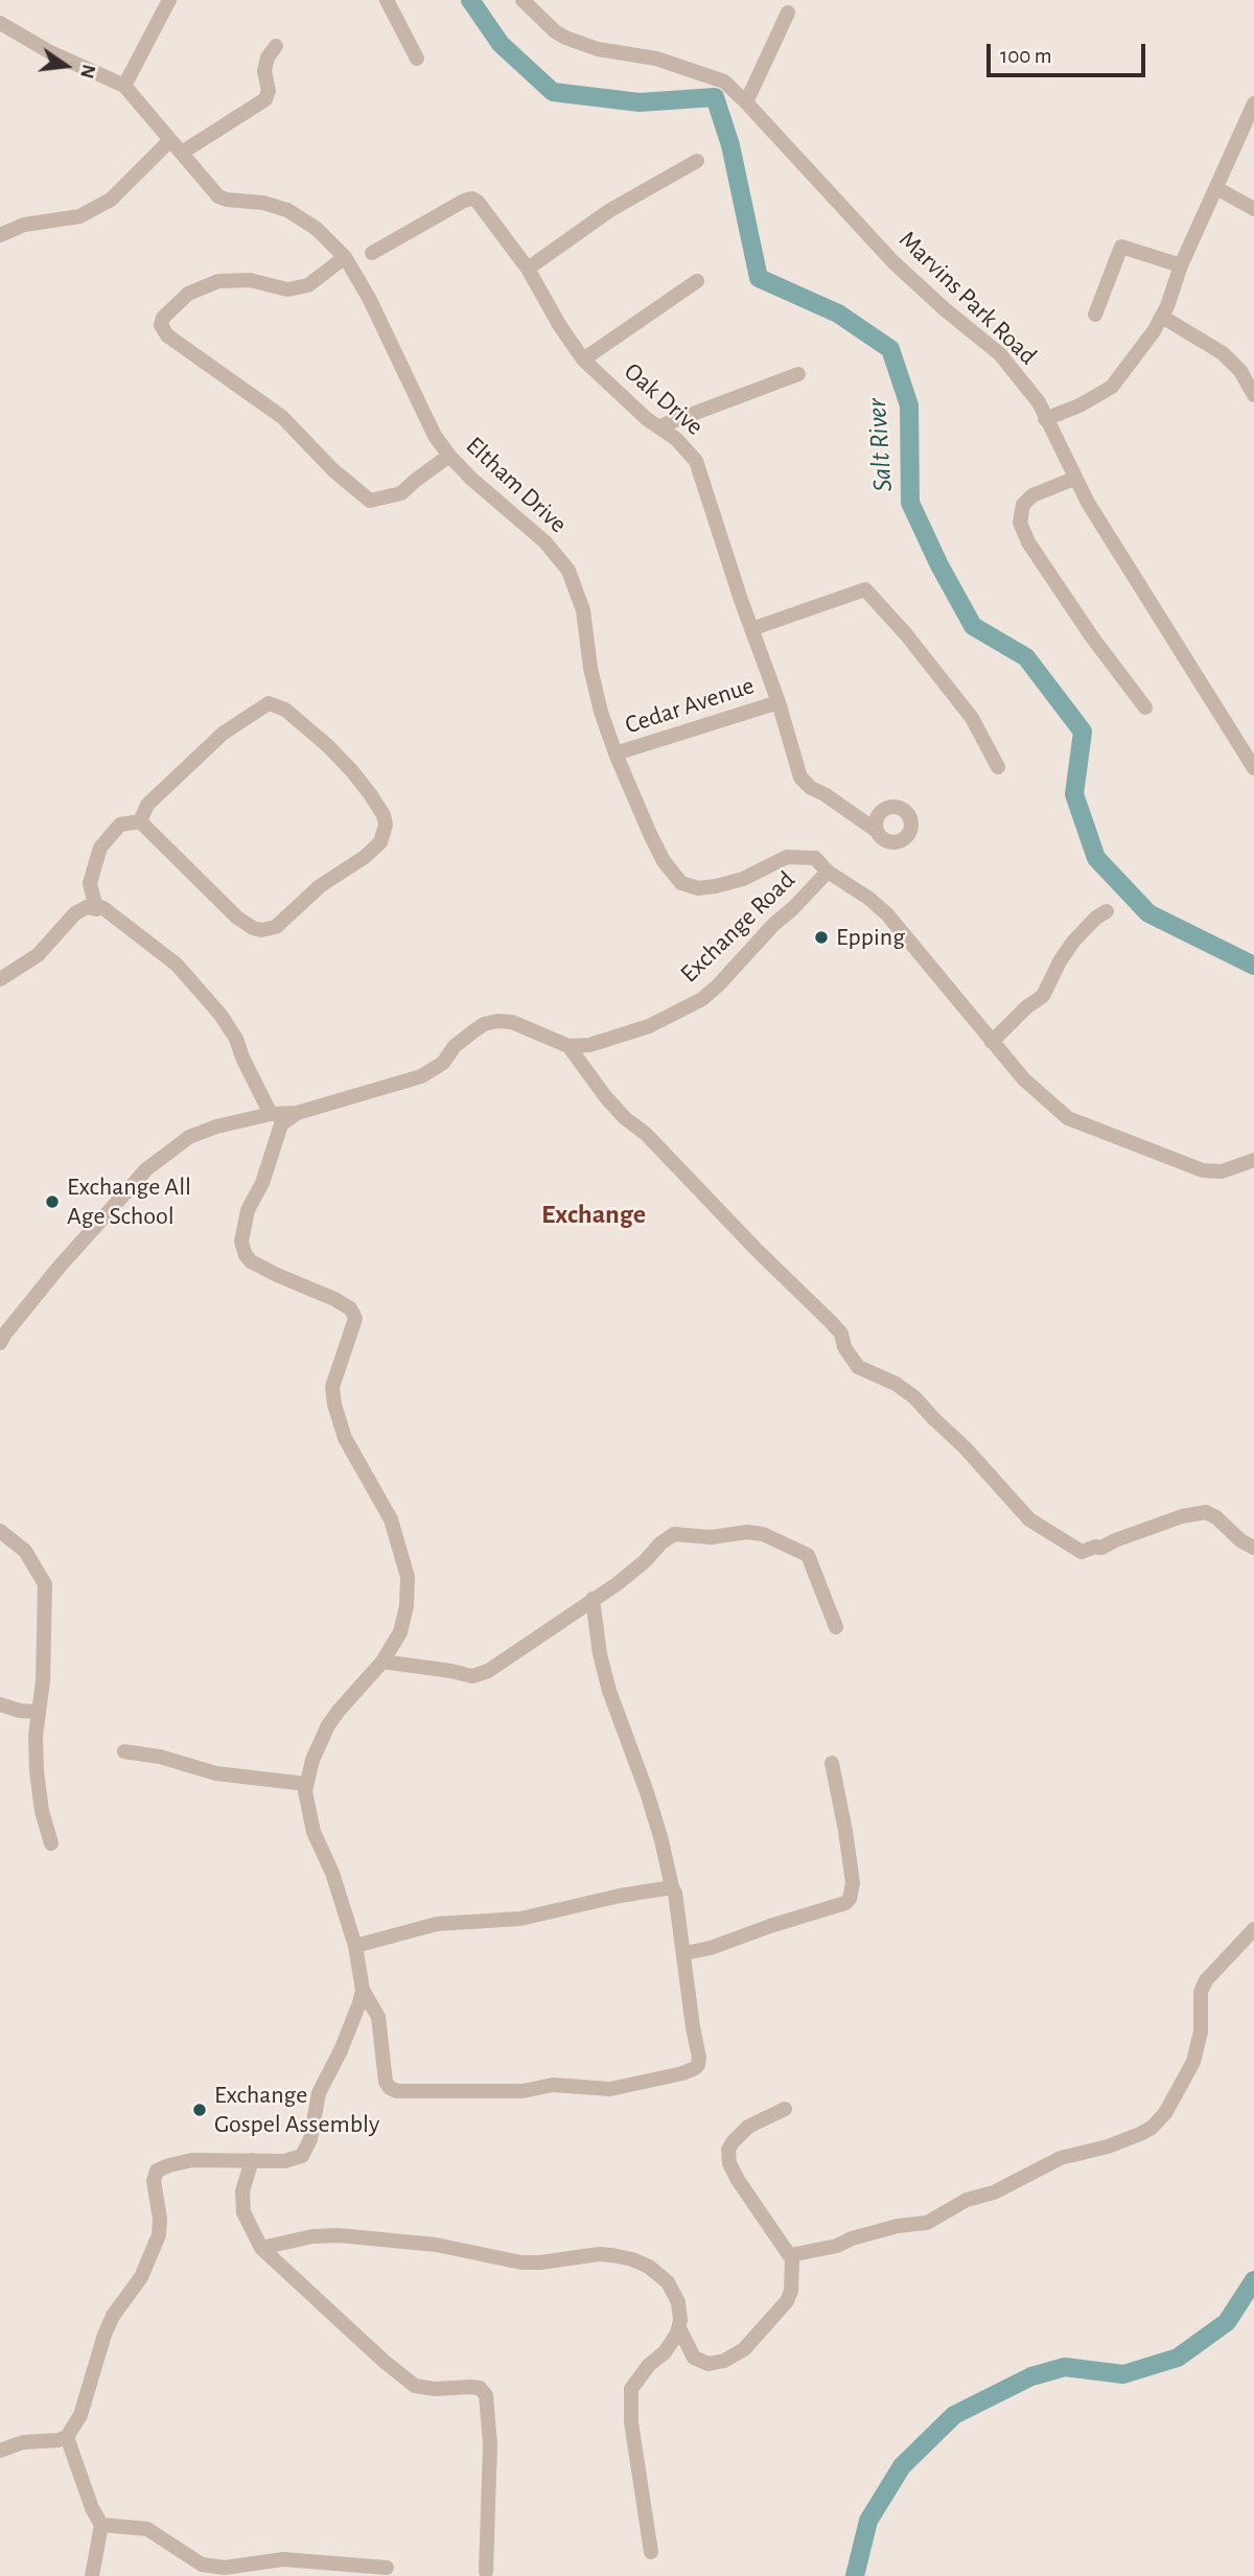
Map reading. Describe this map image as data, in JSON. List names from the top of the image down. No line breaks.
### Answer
{"streets":{"street":["Marvins Park Road","Oak Drive","Eltham Drive","Cedar Avenue","Exchange Road"]},"crossings":[["Oak Drive","Cedar Avenue"],["Eltham Drive","Cedar Avenue"],["Eltham Drive","Exchange Road"]],"districts":["Exchange"],"water":["Salt River"],"places":["Epping","Exchange All Age School","Exchange Gospel Assembly"],"scale_bar":"100 m","north":"right"}
